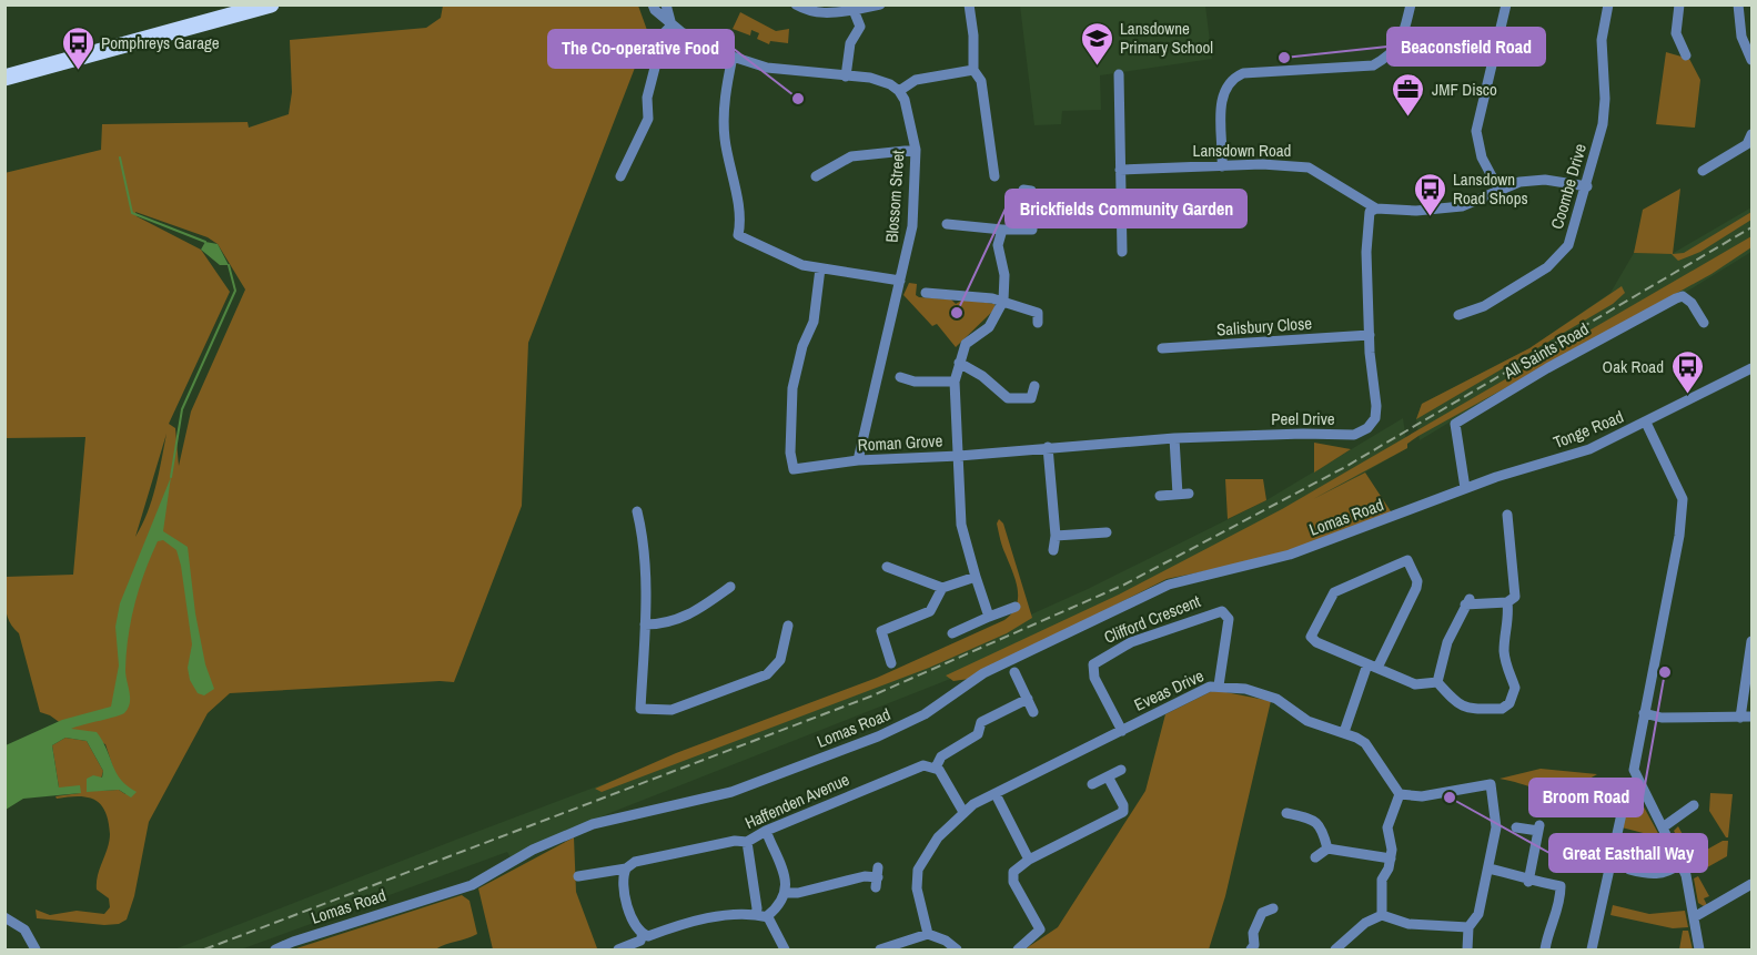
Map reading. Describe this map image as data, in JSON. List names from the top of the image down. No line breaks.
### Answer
{"streets":{"street":["Lansdown Road","Coombe Drive","Blossom Street","Salisbury Close","All Saints Road","Peel Drive","Tonge Road","Roman Grove","Lomas Road","Clifford Crescent","Eveas Drive","Haffenden Avenue"]},"crossings":[["Lansdown Road","Peel Drive"],["Blossom Street","Roman Grove"],["Salisbury Close","Peel Drive"],["All Saints Road","Tonge Road"],["Peel Drive","Roman Grove"],["Tonge Road","Lomas Road"],["Clifford Crescent","Eveas Drive"]],"places":{"other":["Beaconsfield Road","The Co-operative Food","Brickfields Community Garden","Broom Road","Great Easthall Way"],"school or university":["Lansdowne Primary School"],"bus stop":["Pomphreys Garage","Lansdown Road Shops","Oak Road"],"office":["JMF Disco"]}}
